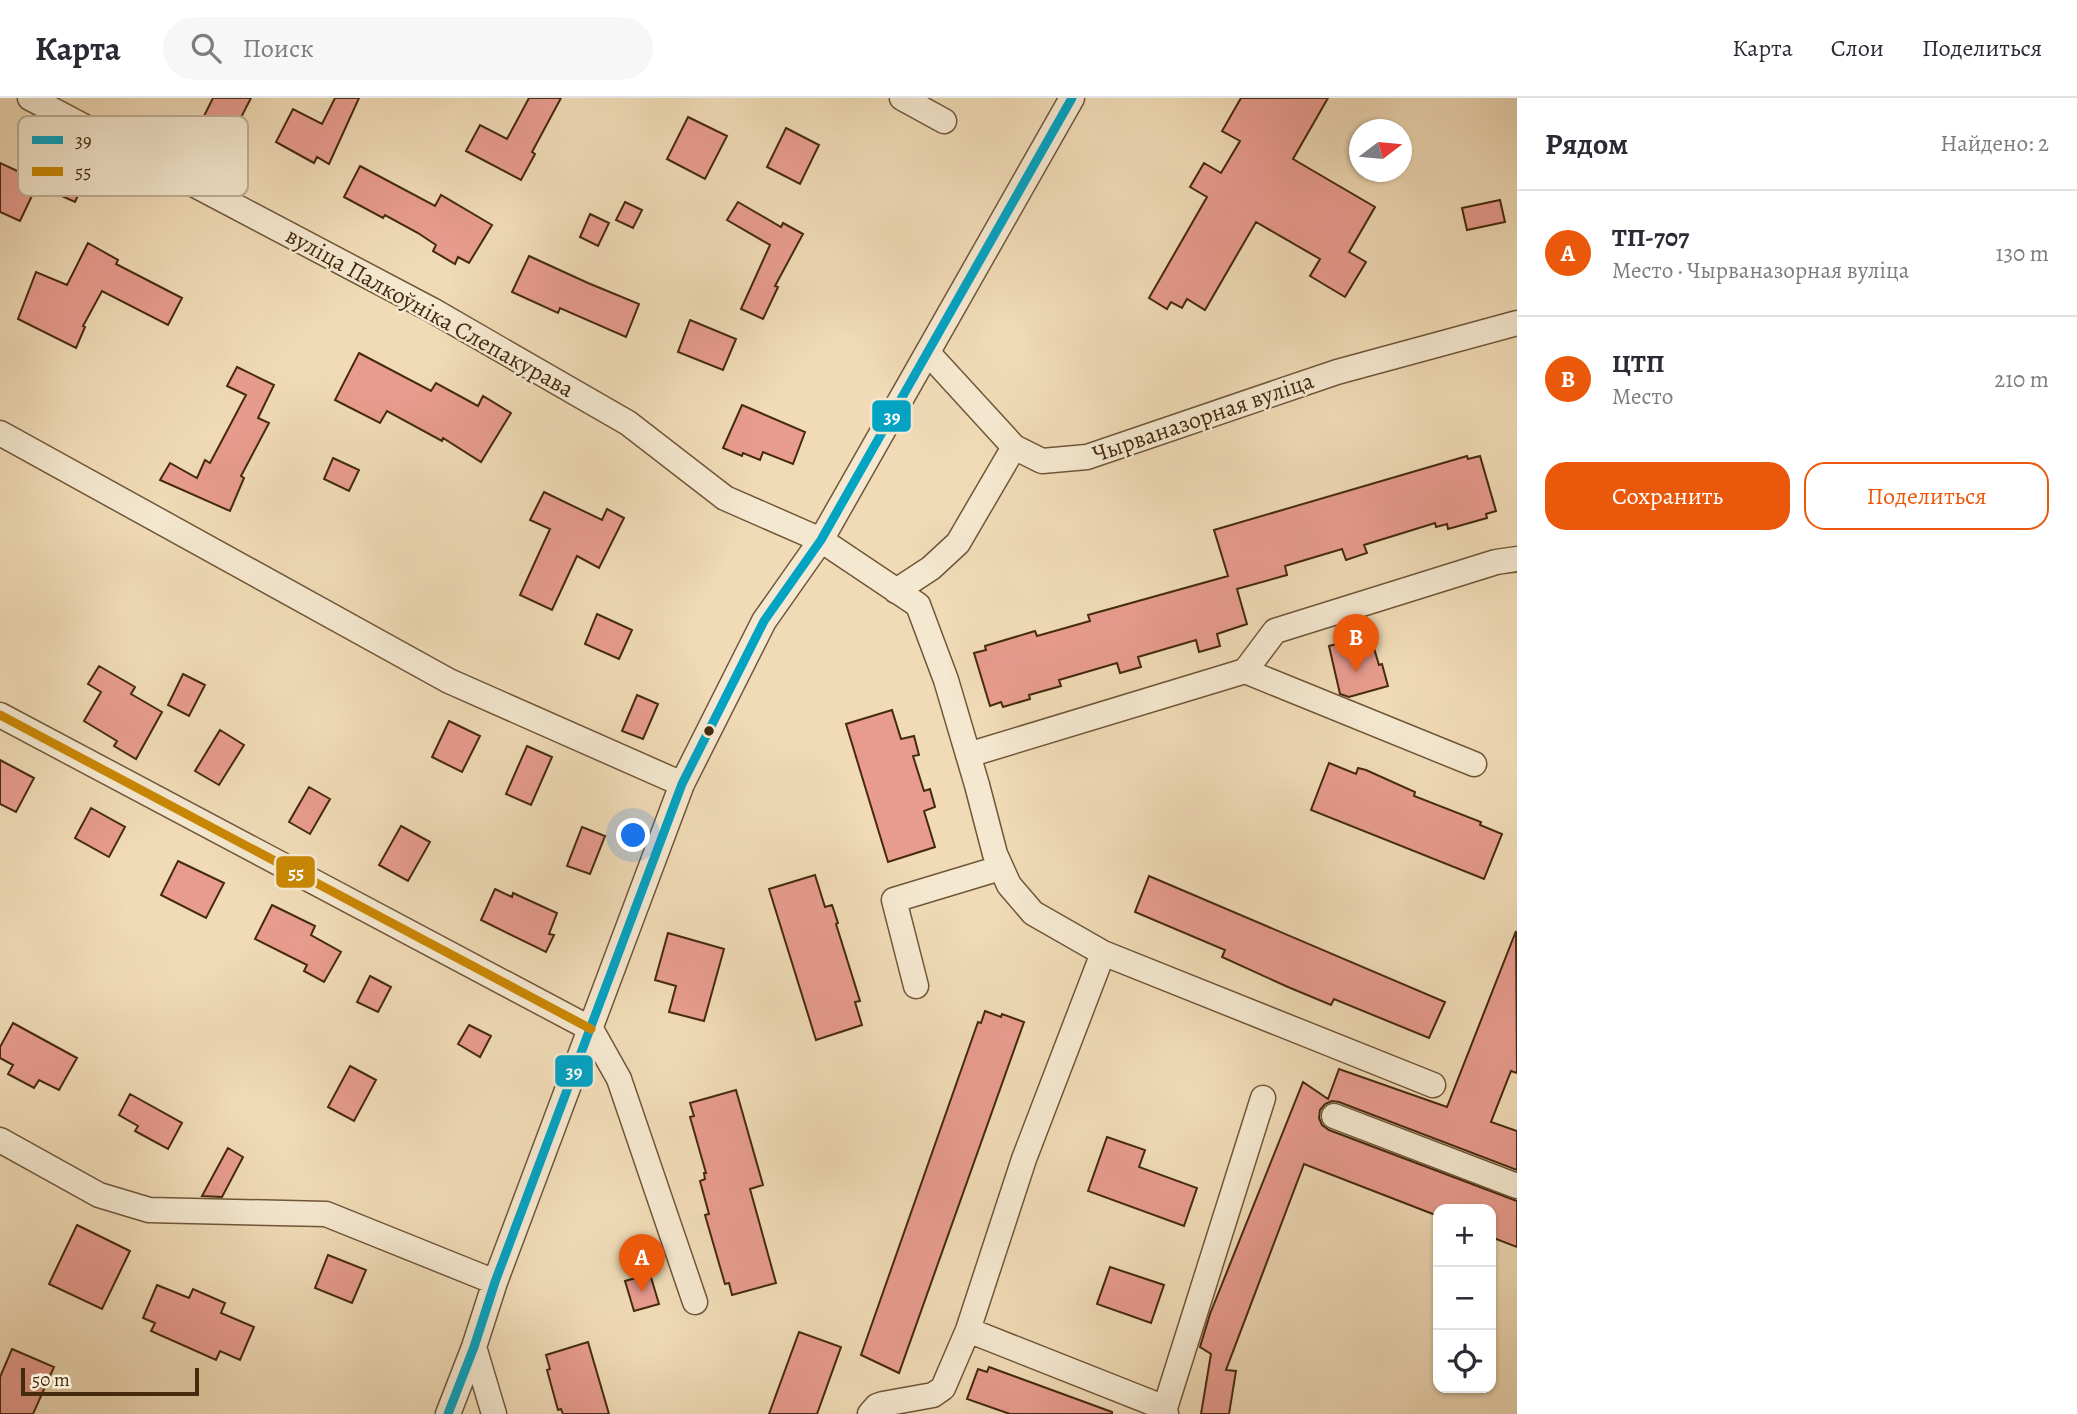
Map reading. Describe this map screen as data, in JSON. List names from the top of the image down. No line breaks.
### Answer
{"streets":{"street":["вуліца Палкоўніка Слепакурава","Чырваназорная вуліца"]},"lines":["transit line 39","transit line 55"],"legend":["39","55"],"scale_bar":"50 m","north":"right","page":{"header":"Карта","search":"Поиск","nav":["Карта","Слои","Поделиться"],"heading":["Рядом","Найдено: 2"],"list":[{"mark":"A","name":"ТП-707","note":"Место · Чырваназорная вуліца","value":"130 m"},{"mark":"B","name":"ЦТП","note":"Место","value":"210 m"}],"buttons":["Сохранить","Поделиться"],"pins":["B","A"],"map_buttons":["+","−"],"scale":"50 m"}}
